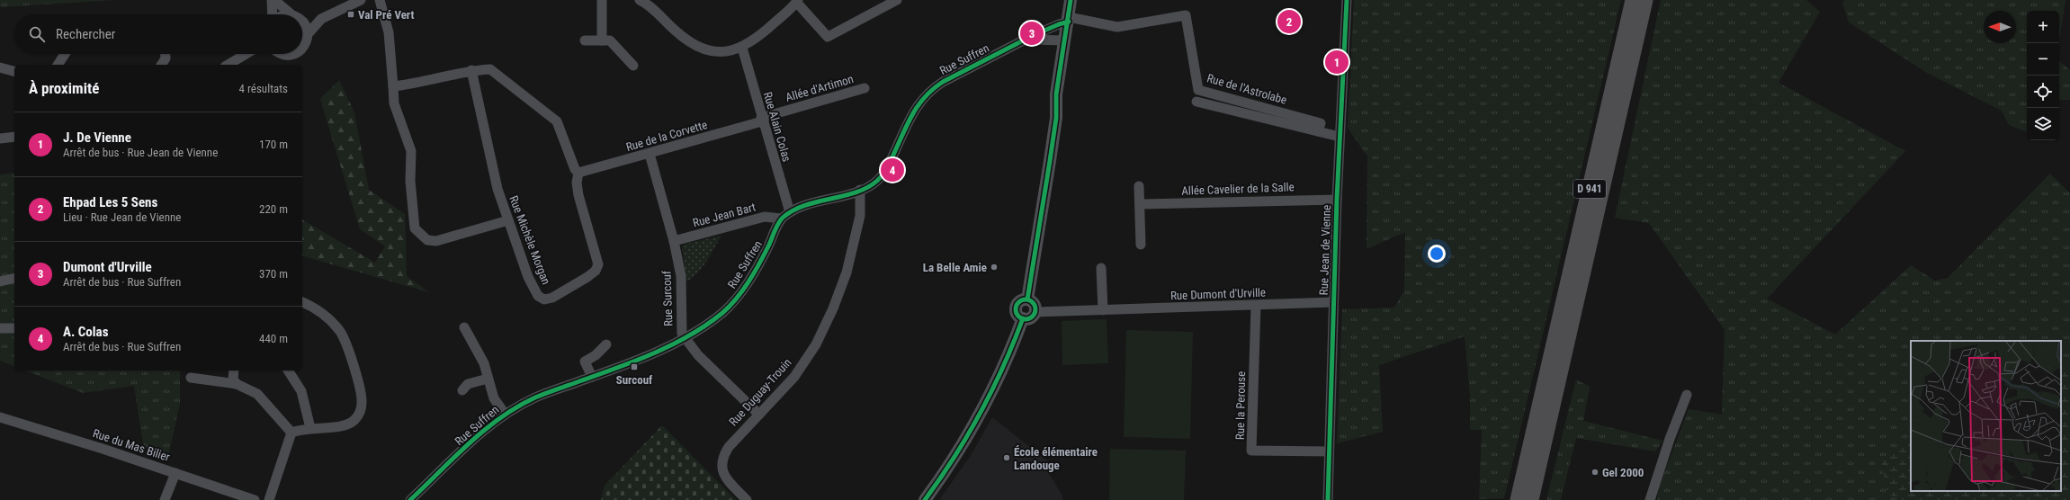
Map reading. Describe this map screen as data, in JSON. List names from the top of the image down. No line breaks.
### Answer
{"streets":{"highway":["D 941"],"street":["Rue Suffren","Allée d'Artimon","Rue de l'Astrolabe","Rue Alain Colas","Rue de la Corvette","Allée Cavelier de la Salle","Rue Jean Bart","Rue Michèle Morgan","Rue Jean de Vienne","Rue Dumont d'Urville","Rue Surcouf","Rue Duguay-Trouin","Rue la Perouse","Rue du Mas Bilier"]},"crossings":[["Rue Suffren","Rue de l'Astrolabe"],["Rue Suffren","Rue Alain Colas"],["Rue Suffren","Rue Jean Bart"],["Rue Suffren","Rue Surcouf"],["Rue Suffren","Rue Duguay-Trouin"],["Allée d'Artimon","Rue Alain Colas"],["Allée d'Artimon","Rue de la Corvette"],["Rue de l'Astrolabe","Rue Jean de Vienne"],["Rue Alain Colas","Rue de la Corvette"],["Rue de la Corvette","Rue Michèle Morgan"],["Rue de la Corvette","Rue Surcouf"],["Allée Cavelier de la Salle","Rue Jean de Vienne"],["Rue Jean Bart","Rue Surcouf"],["Rue Jean de Vienne","Rue Dumont d'Urville"],["Rue Jean de Vienne","Rue la Perouse"],["Rue Dumont d'Urville","Rue la Perouse"],["Rue Surcouf","Rue Duguay-Trouin"]],"places":{"transit":["Val Pré Vert","Surcouf"],"other":["La Belle Amie","École élémentaire Landouge","Gel 2000"]},"north":"left","page":{"pins":["2","3","1","4"],"map_buttons":["+","−"],"search":"Rechercher","heading":["À proximité","4 résultats"],"list":[{"mark":"1","name":"J. De Vienne","note":"Arrêt de bus · Rue Jean de Vienne","value":"170 m"},{"mark":"2","name":"Ehpad Les 5 Sens","note":"Lieu · Rue Jean de Vienne","value":"220 m"},{"mark":"3","name":"Dumont d'Urville","note":"Arrêt de bus · Rue Suffren","value":"370 m"},{"mark":"4","name":"A. Colas","note":"Arrêt de bus · Rue Suffren","value":"440 m"}]}}
